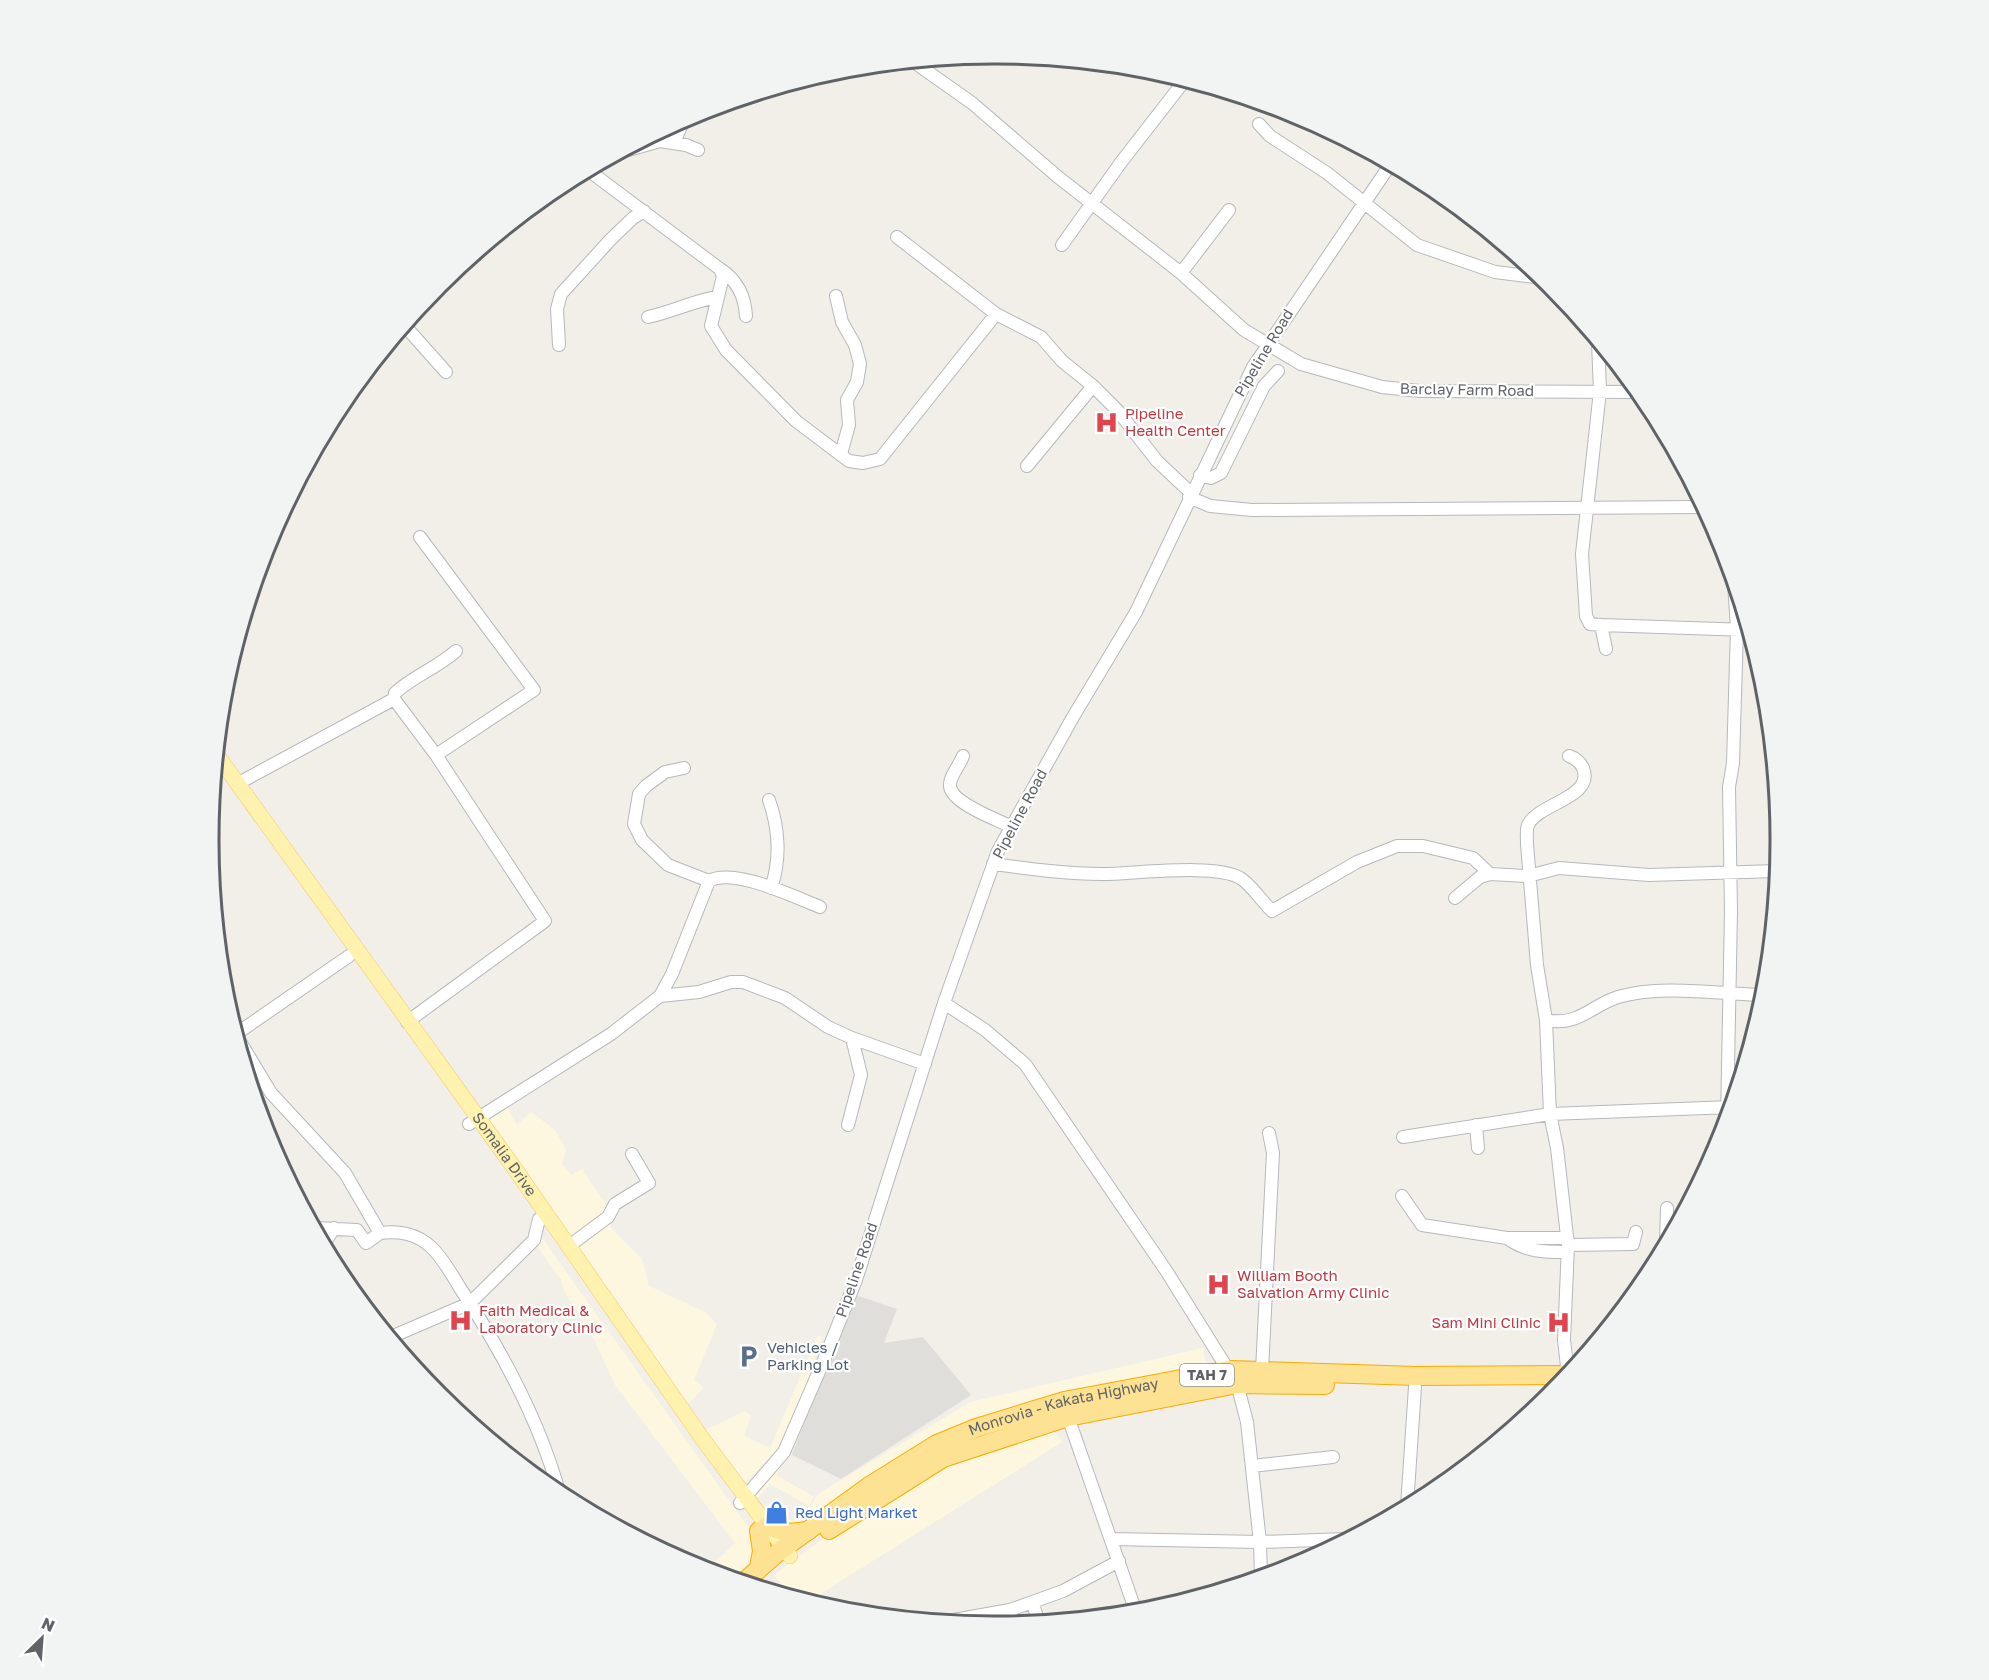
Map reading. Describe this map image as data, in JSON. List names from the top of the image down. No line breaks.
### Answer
{"streets":{"highway":["TAH 7","Monrovia - Kakata Highway"],"main road":["Somalia Drive"],"street":["Pipeline Road","Barclay Farm Road"]},"crossings":[["Pipeline Road","Barclay Farm Road"],["Pipeline Road","Somalia Drive"],["Somalia Drive","TAH 7"],["Somalia Drive","Monrovia - Kakata Highway"],["TAH 7","Monrovia - Kakata Highway"]],"places":{"hospital":["Pipeline Health Center","William Booth Salvation Army Clinic","Faith Medical & Laboratory Clinic","Sam Mini Clinic"],"parking":["Vehicles / Parking Lot"],"shop":["Red Light Market"]},"north":"top right"}
